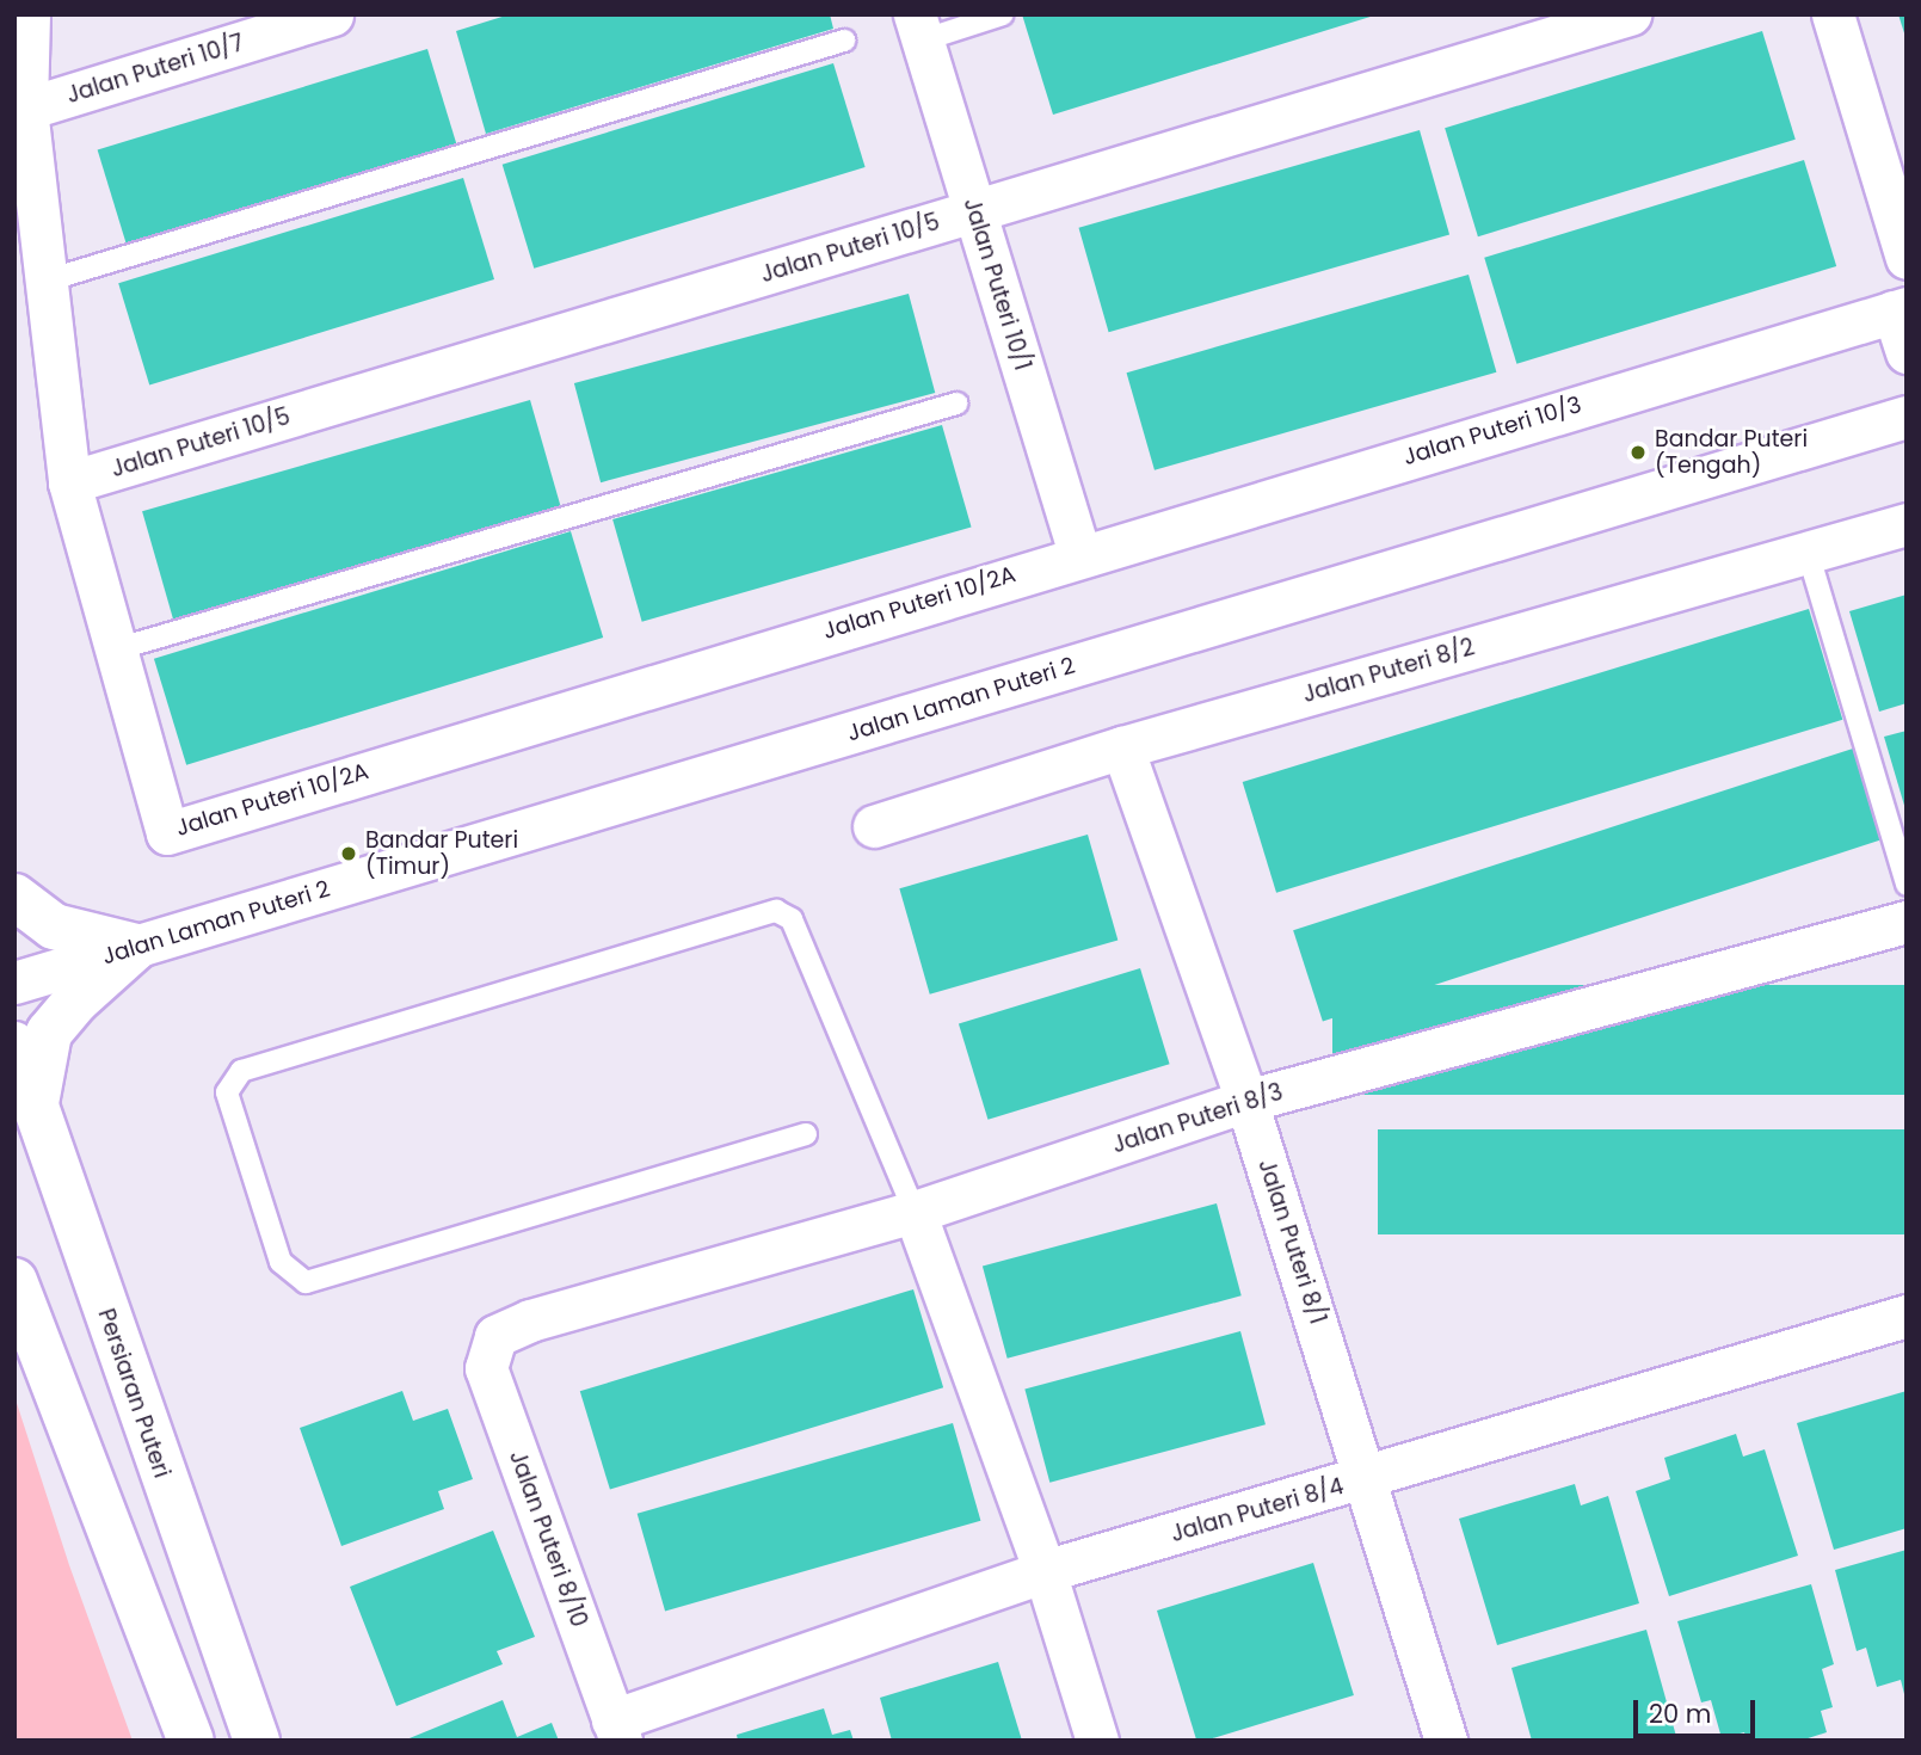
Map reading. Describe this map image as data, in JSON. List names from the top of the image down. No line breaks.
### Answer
{"streets":{"main road":["Persiaran Puteri"],"street":["Jalan Puteri 10/7","Jalan Puteri 10/5","Jalan Puteri 10/1","Jalan Puteri 10/3","Jalan Puteri 10/2A","Jalan Puteri 8/2","Jalan Laman Puteri 2","Jalan Puteri 8/3","Jalan Puteri 8/1","Jalan Puteri 8/4","Jalan Puteri 8/10"]},"crossings":[["Jalan Puteri 10/7","Jalan Puteri 10/2A"],["Jalan Puteri 10/5","Jalan Puteri 10/1"],["Jalan Puteri 10/5","Jalan Puteri 10/2A"],["Jalan Puteri 10/1","Jalan Puteri 10/3"],["Jalan Puteri 10/1","Jalan Puteri 10/2A"],["Jalan Puteri 10/3","Jalan Puteri 10/2A"],["Jalan Puteri 8/2","Jalan Puteri 8/1"],["Jalan Puteri 8/3","Jalan Puteri 8/1"],["Jalan Puteri 8/3","Jalan Puteri 8/10"],["Jalan Puteri 8/1","Jalan Puteri 8/4"],["Jalan Puteri 8/4","Jalan Puteri 8/10"]],"places":["Bandar Puteri (Tengah)","Bandar Puteri (Timur)"],"scale_bar":"20 m"}
